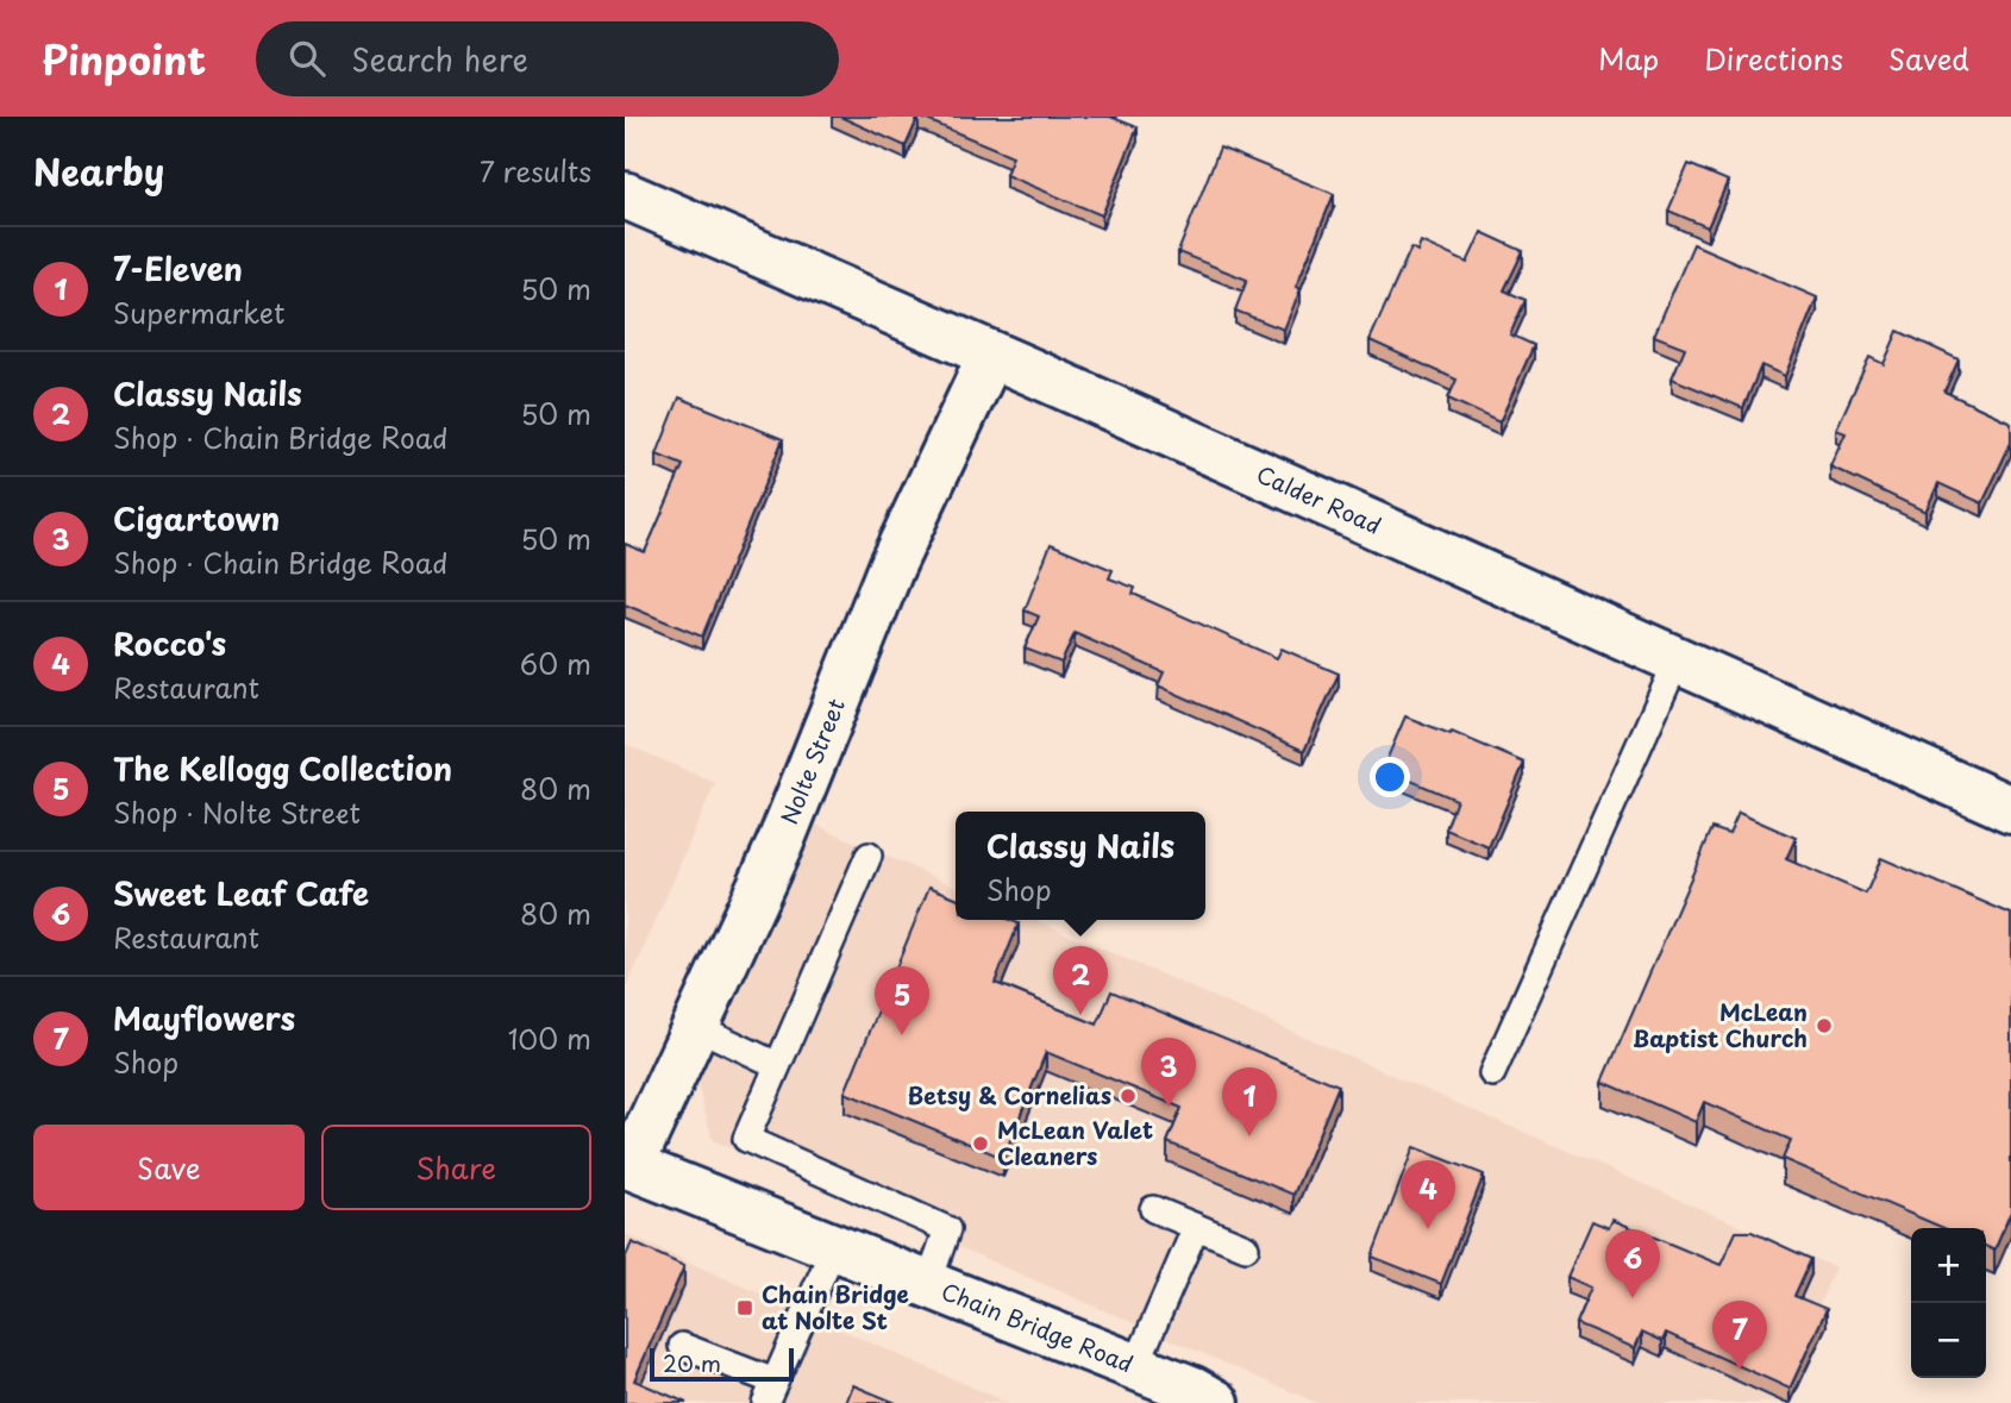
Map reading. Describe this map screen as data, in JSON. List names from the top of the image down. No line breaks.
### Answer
{"streets":{"street":["Calder Road","Nolte Street","Chain Bridge Road"]},"crossings":[["Calder Road","Nolte Street"],["Nolte Street","Chain Bridge Road"]],"places":{"other":["McLean Baptist Church","Betsy & Cornelias","McLean Valet Cleaners"],"transit":["Chain Bridge at Nolte St"]},"scale_bar":"20 m","page":{"header":"Pinpoint","search":"Search here","nav":["Map","Directions","Saved"],"heading":["Nearby","7 results"],"list":[{"mark":"1","name":"7-Eleven","note":"Supermarket","value":"50 m"},{"mark":"2","name":"Classy Nails","note":"Shop · Chain Bridge Road","value":"50 m"},{"mark":"3","name":"Cigartown","note":"Shop · Chain Bridge Road","value":"50 m"},{"mark":"4","name":"Rocco's","note":"Restaurant","value":"60 m"},{"mark":"5","name":"The Kellogg Collection","note":"Shop · Nolte Street","value":"80 m"},{"mark":"6","name":"Sweet Leaf Cafe","note":"Restaurant","value":"80 m"},{"mark":"7","name":"Mayflowers","note":"Shop","value":"100 m"}],"popup":["Classy Nails","Shop"],"pins":["2","5","3","1","4","6","7"],"buttons":["Save","Share"],"map_buttons":["+","−"],"scale":"20 m"}}
